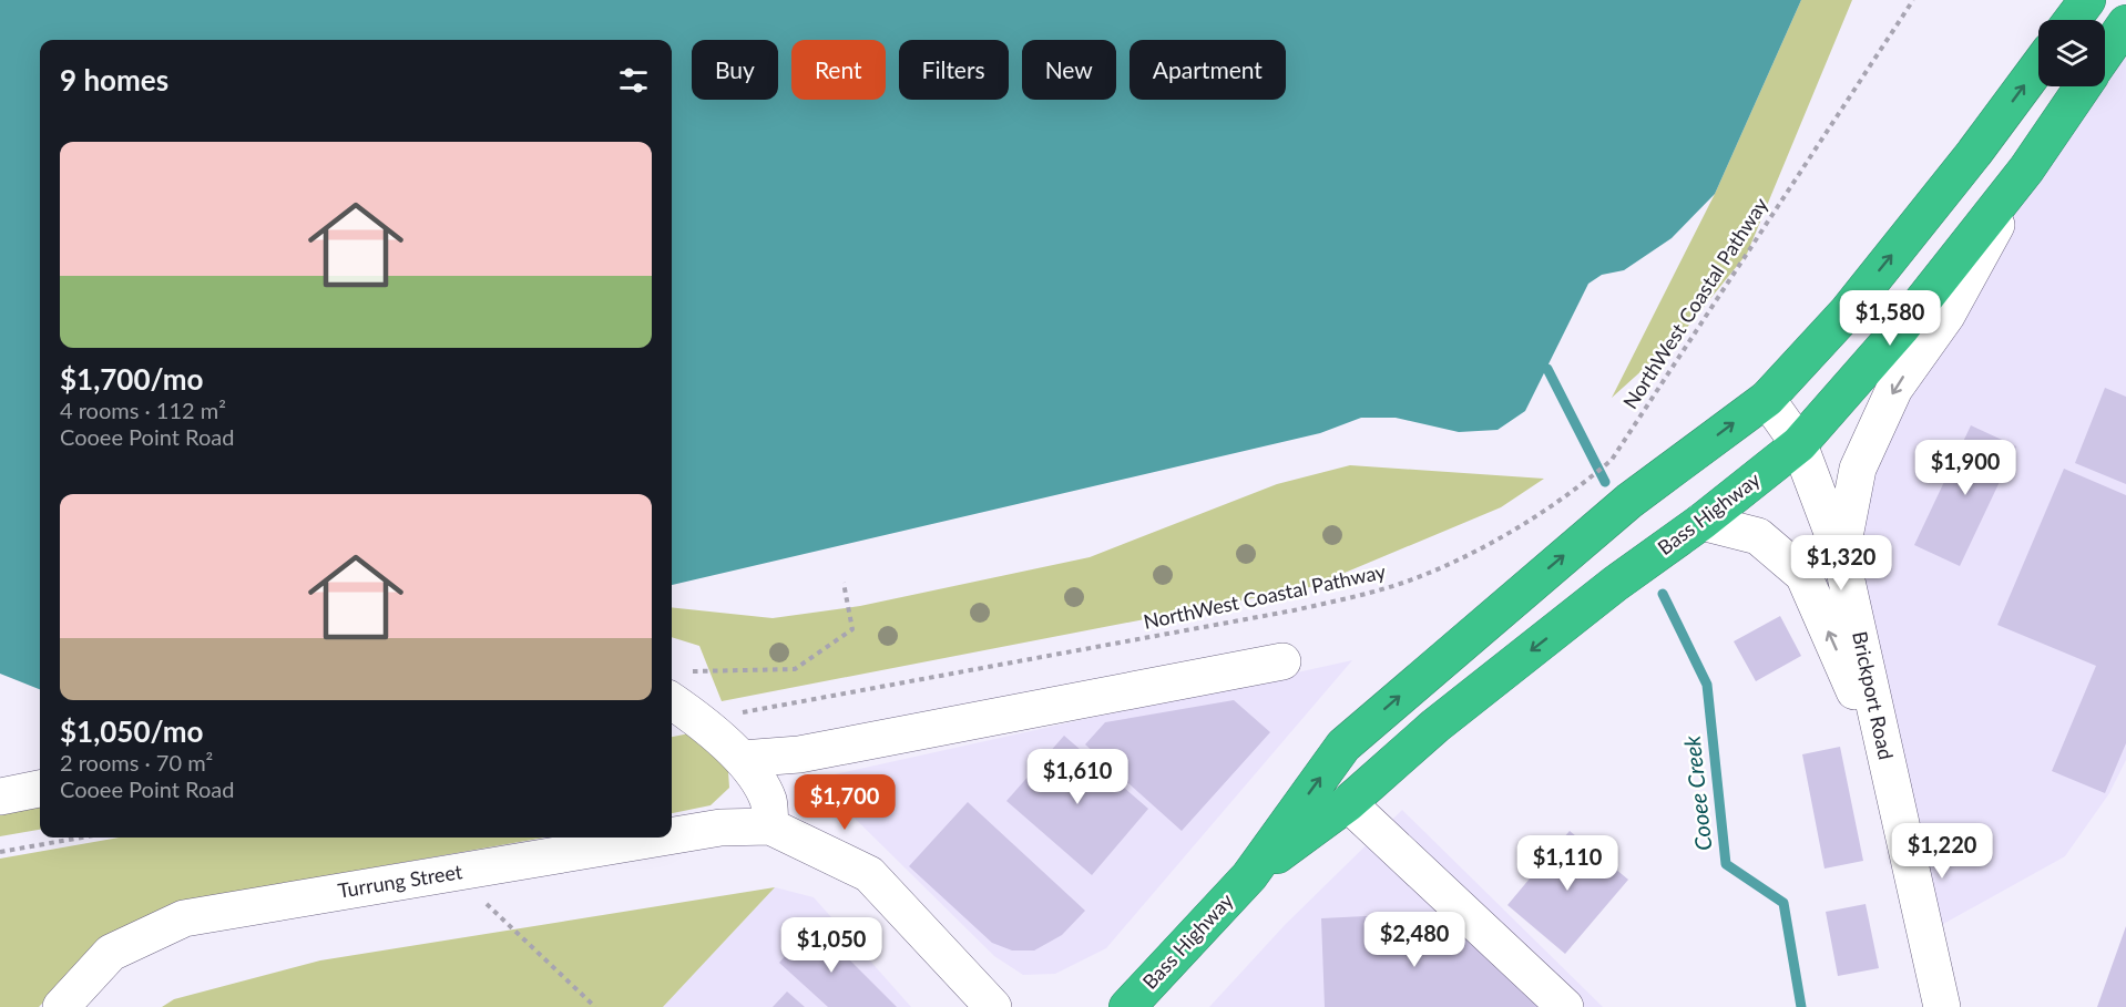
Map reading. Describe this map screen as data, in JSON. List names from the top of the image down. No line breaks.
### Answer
{"streets":{"highway":["Bass Highway"],"street":["Brickport Road","Turrung Street"],"path":["NorthWest Coastal Pathway"]},"crossings":[["Bass Highway","Brickport Road"]],"water":["Cooee Creek"],"page":{"chip":["Buy","Rent","Filters","New","Apartment"],"heading":"9 homes","list":[{"name":"$1,700/mo","note":"4 rooms · 112 m² · Cooee Point Road"},{"name":"$1,050/mo","note":"2 rooms · 70 m² · Cooee Point Road"}],"price":["$1,580","$1,900","$1,320","$1,610","$1,700","$1,220","$1,110","$2,480","$1,050"]}}
